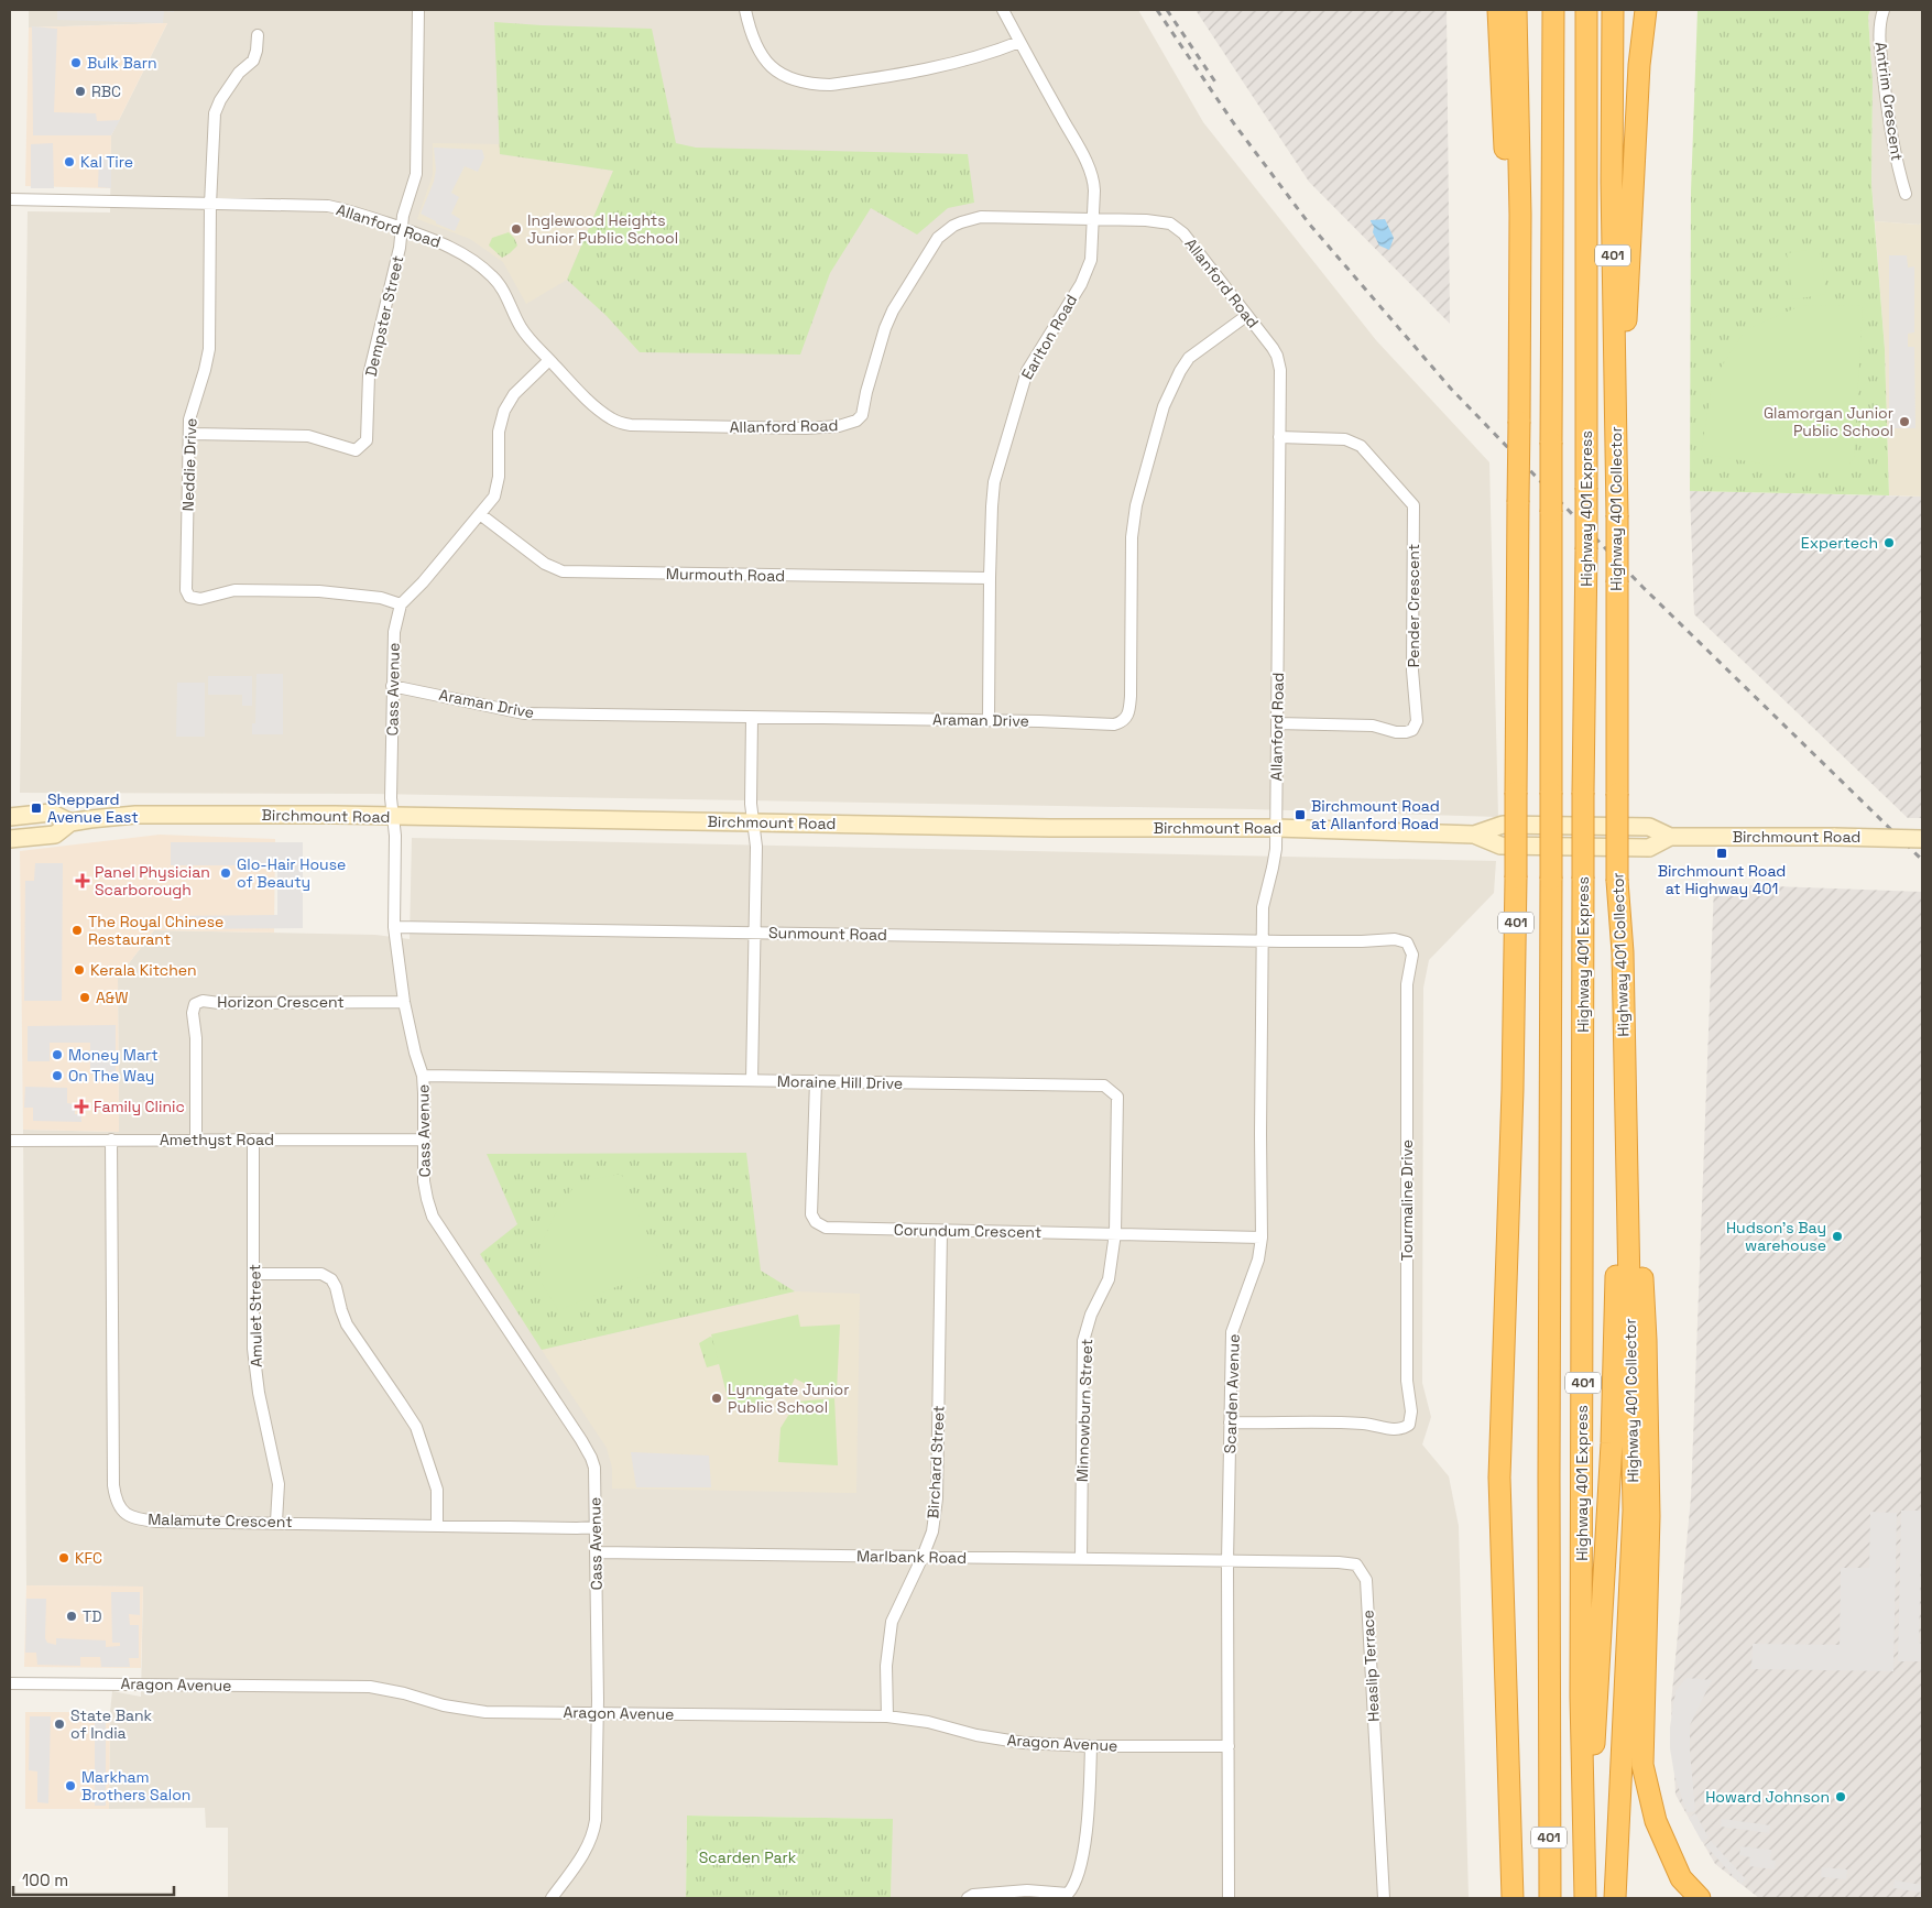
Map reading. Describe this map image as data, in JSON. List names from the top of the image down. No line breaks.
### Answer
{"streets":{"highway":["401","Highway 401 Express","Highway 401 Collector"],"main road":["Birchmount Road"],"street":["Antrim Crescent","Allanford Road","Dempster Street","Earlton Road","Neddie Drive","Murmouth Road","Pender Crescent","Cass Avenue","Araman Drive","Sunmount Road","Horizon Crescent","Moraine Hill Drive","Amethyst Road","Tourmaline Drive","Corundum Crescent","Amulet Street","Scarden Avenue","Minnowburn Street","Birchard Street","Malamute Crescent","Marlbank Road","Heaslip Terrace","Aragon Avenue"]},"crossings":[["Allanford Road","Dempster Street"],["Allanford Road","Earlton Road"],["Allanford Road","Neddie Drive"],["Allanford Road","Pender Crescent"],["Allanford Road","Araman Drive"],["Allanford Road","Birchmount Road"],["Allanford Road","Scarden Avenue"],["Dempster Street","Neddie Drive"],["Earlton Road","Murmouth Road"],["Earlton Road","Araman Drive"],["Neddie Drive","Cass Avenue"],["Cass Avenue","Araman Drive"],["Cass Avenue","Birchmount Road"],["Cass Avenue","Sunmount Road"],["Cass Avenue","Horizon Crescent"],["Cass Avenue","Moraine Hill Drive"],["Cass Avenue","Amethyst Road"],["Cass Avenue","Malamute Crescent"],["Cass Avenue","Marlbank Road"],["Cass Avenue","Aragon Avenue"],["Birchmount Road","Scarden Avenue"],["Sunmount Road","Tourmaline Drive"],["Sunmount Road","Scarden Avenue"],["Horizon Crescent","Amethyst Road"],["Moraine Hill Drive","Corundum Crescent"],["Moraine Hill Drive","Minnowburn Street"],["Amethyst Road","Amulet Street"],["Amethyst Road","Malamute Crescent"],["Tourmaline Drive","Scarden Avenue"],["Corundum Crescent","Scarden Avenue"],["Corundum Crescent","Minnowburn Street"],["Corundum Crescent","Birchard Street"],["Amulet Street","Malamute Crescent"],["Scarden Avenue","Marlbank Road"],["Scarden Avenue","Heaslip Terrace"],["Scarden Avenue","Aragon Avenue"],["Minnowburn Street","Marlbank Road"],["Birchard Street","Marlbank Road"],["Birchard Street","Aragon Avenue"],["Marlbank Road","Heaslip Terrace"]],"parks":["Scarden Park"],"places":{"other":["Bulk Barn","RBC","Kal Tire","Inglewood Heights Junior Public School","Glamorgan Junior Public School","Expertech","Glo-Hair House of Beauty","The Royal Chinese Restaurant","Kerala Kitchen","A&W","Money Mart","On The Way","Hudson's Bay warehouse","Lynngate Junior Public School","KFC","TD","State Bank of India","Markham Brothers Salon","Howard Johnson"],"transit":["Sheppard Avenue East","Birchmount Road at Allanford Road","Birchmount Road at Highway 401"],"health":["Panel Physician Scarborough","Family Clinic"]},"scale_bar":"100 m"}
